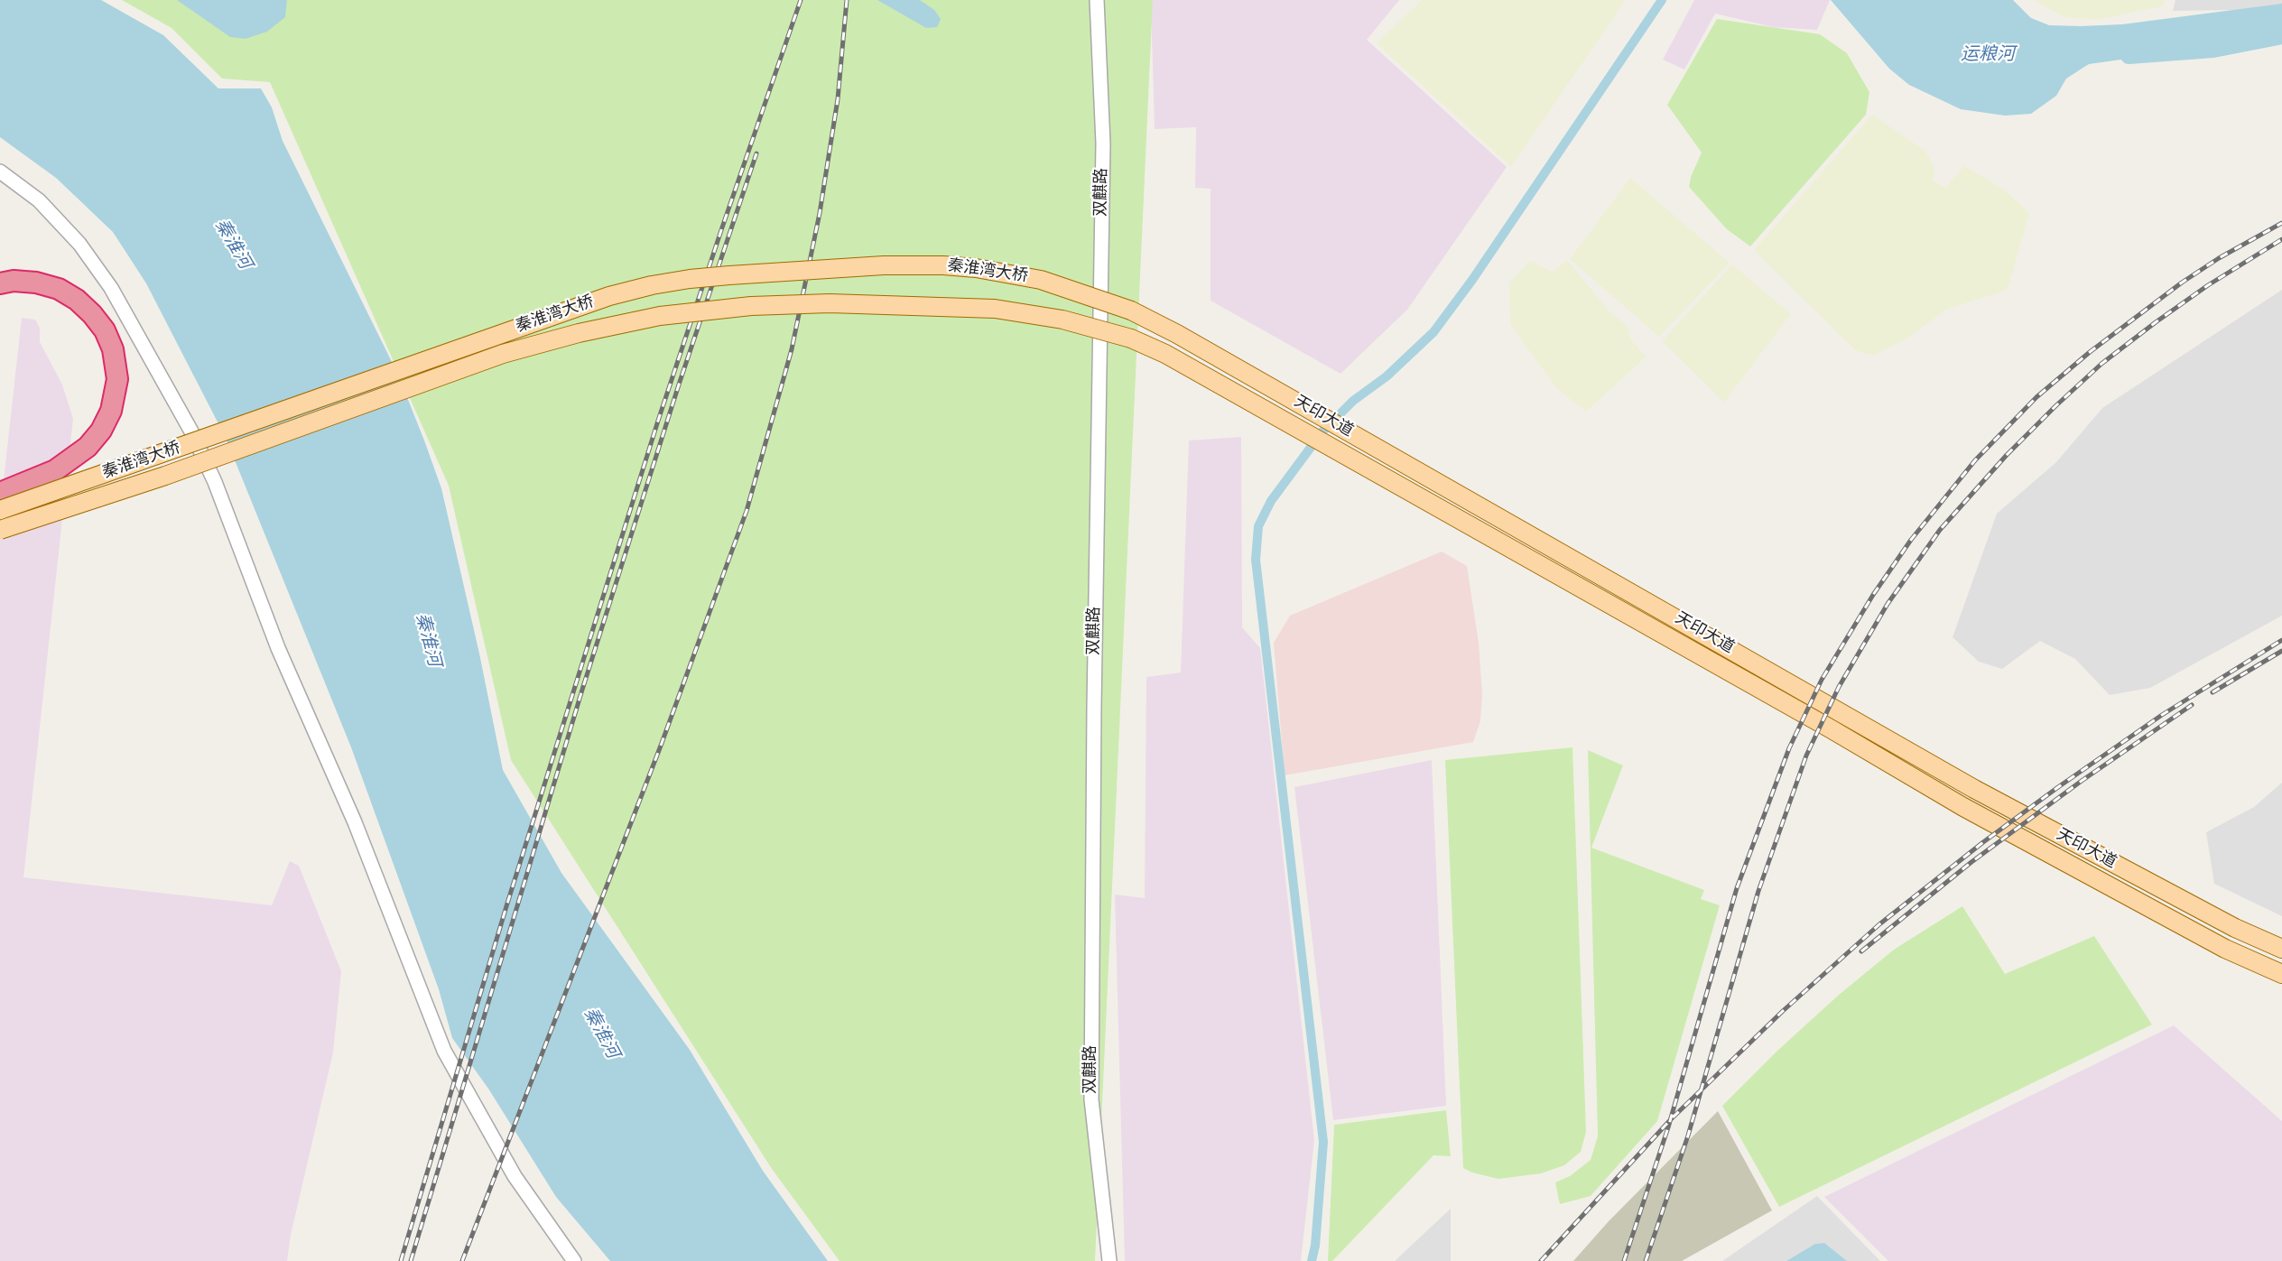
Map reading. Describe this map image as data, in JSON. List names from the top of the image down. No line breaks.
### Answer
{"streets":{"main road":["秦淮湾大桥","天印大道"],"street":["双麒路"]},"crossings":[["秦淮湾大桥","天印大道"]],"water":["运粮河","秦淮河"]}
